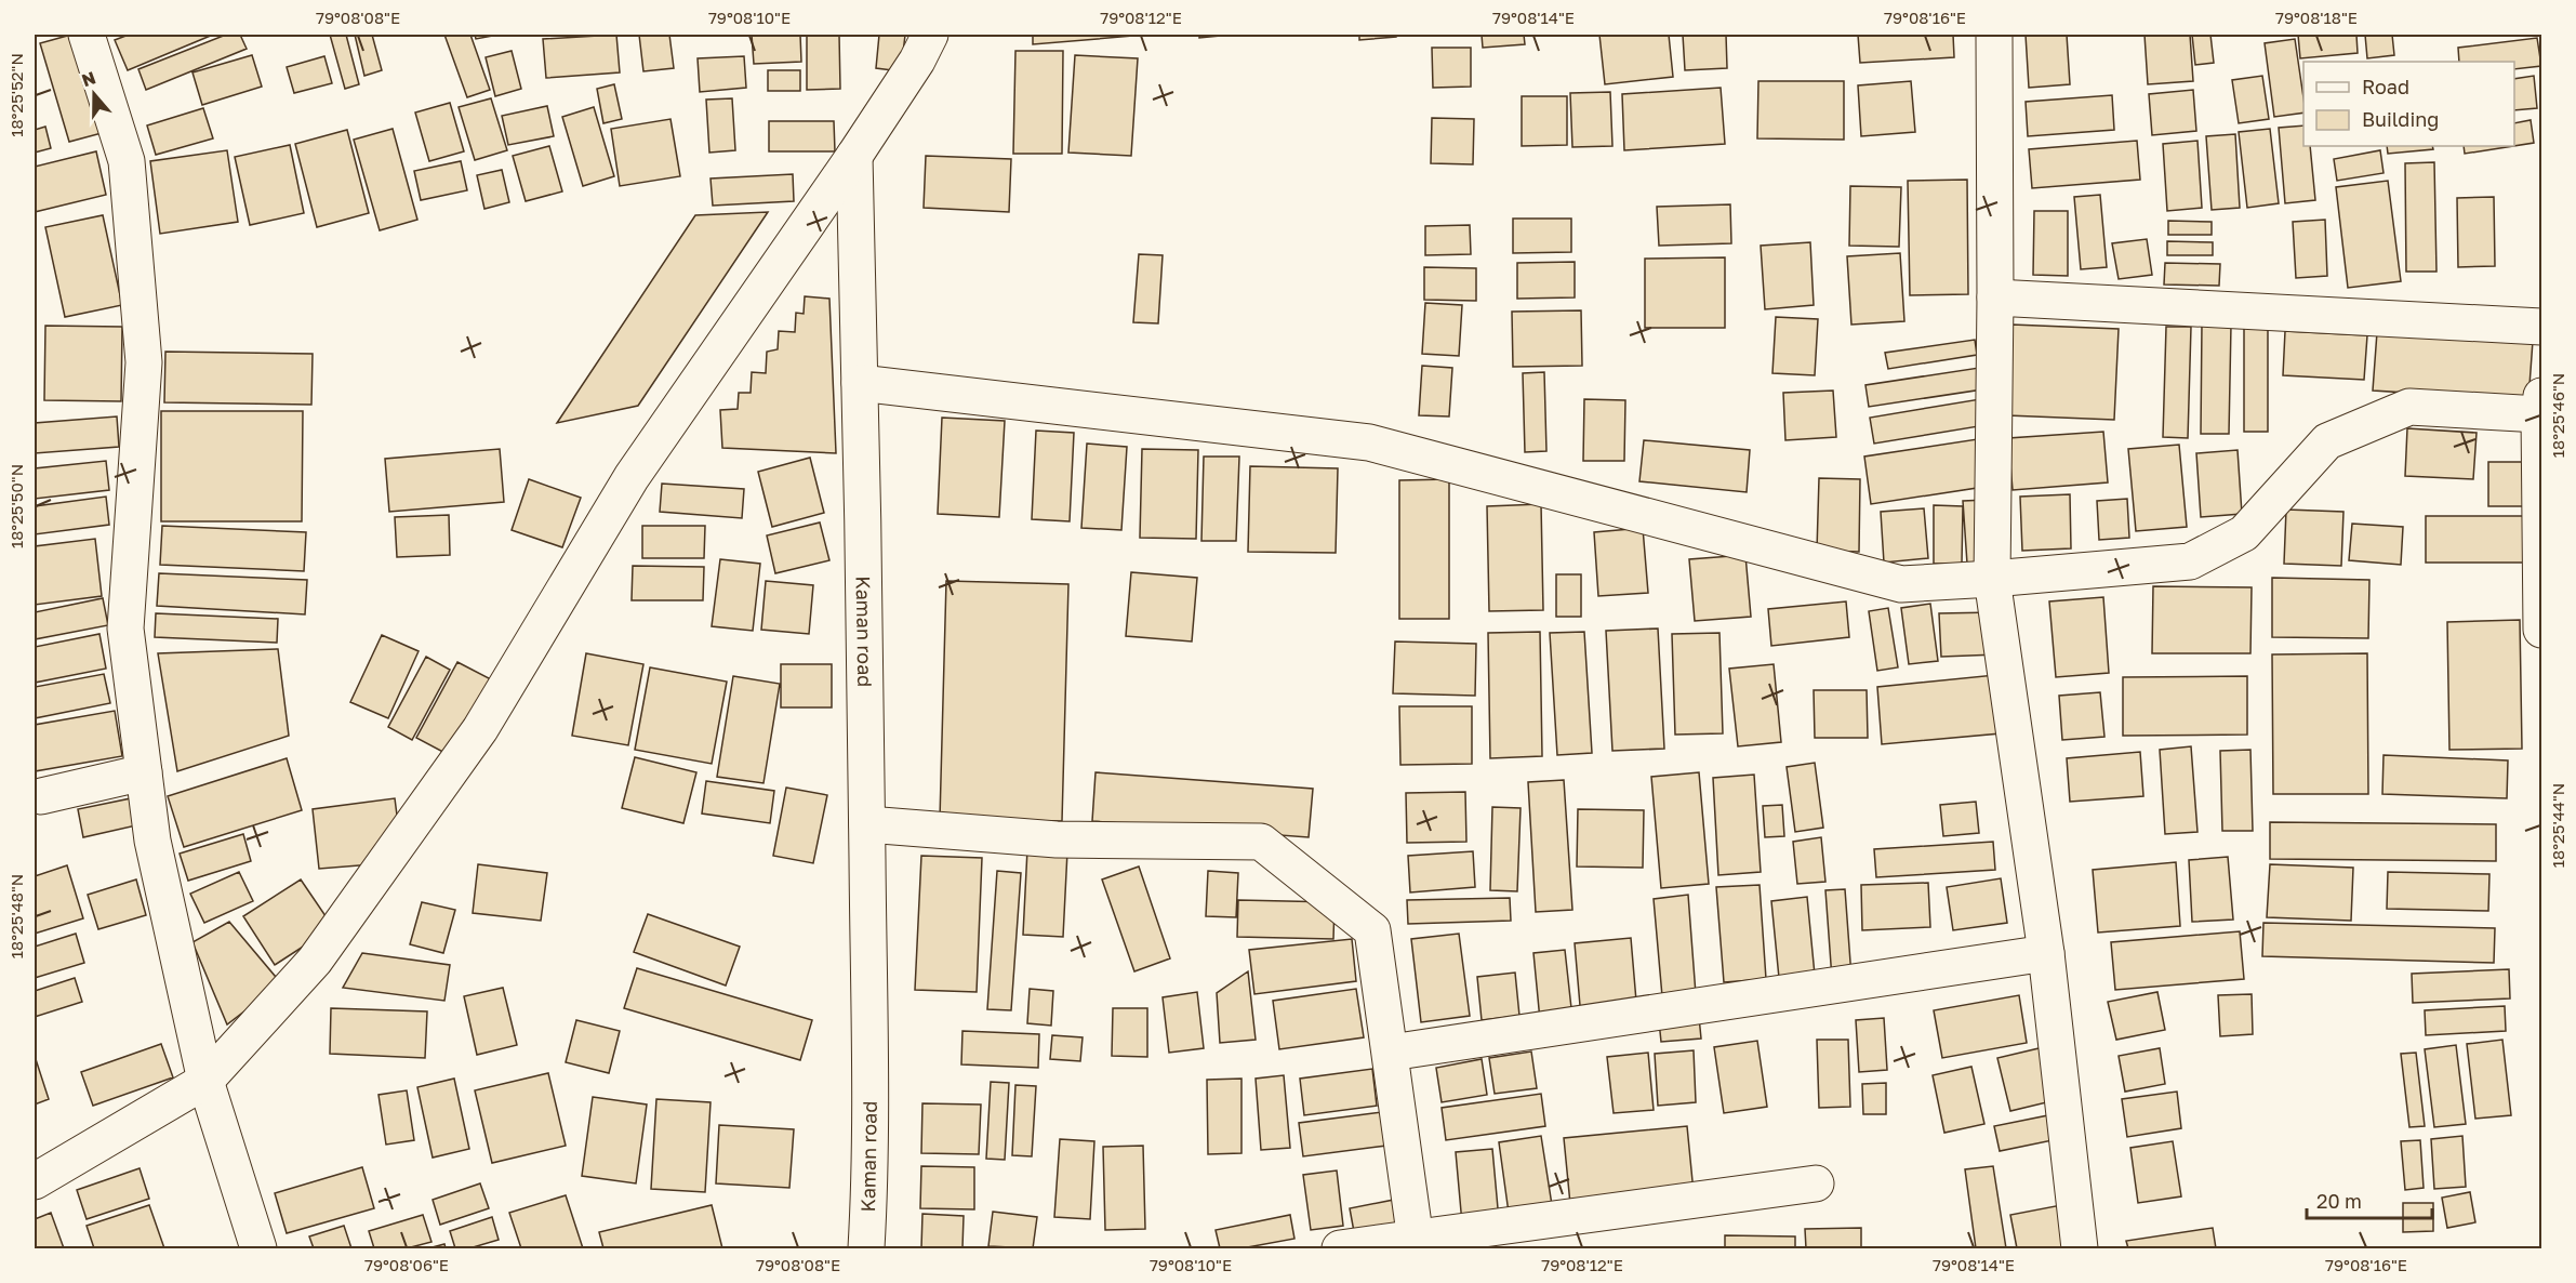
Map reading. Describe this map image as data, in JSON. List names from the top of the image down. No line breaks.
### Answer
{"streets":{"street":["Kaman road"]},"legend":["Road","Building"],"scale_bar":"20 m","north":"top","coordinates":["79°08'08\"E","79°08'10\"E","79°08'12\"E","79°08'14\"E","79°08'16\"E","79°08'18\"E","18°25'52\"N","18°25'46\"N","18°25'50\"N","18°25'44\"N","18°25'48\"N","79°08'06\"E"]}
